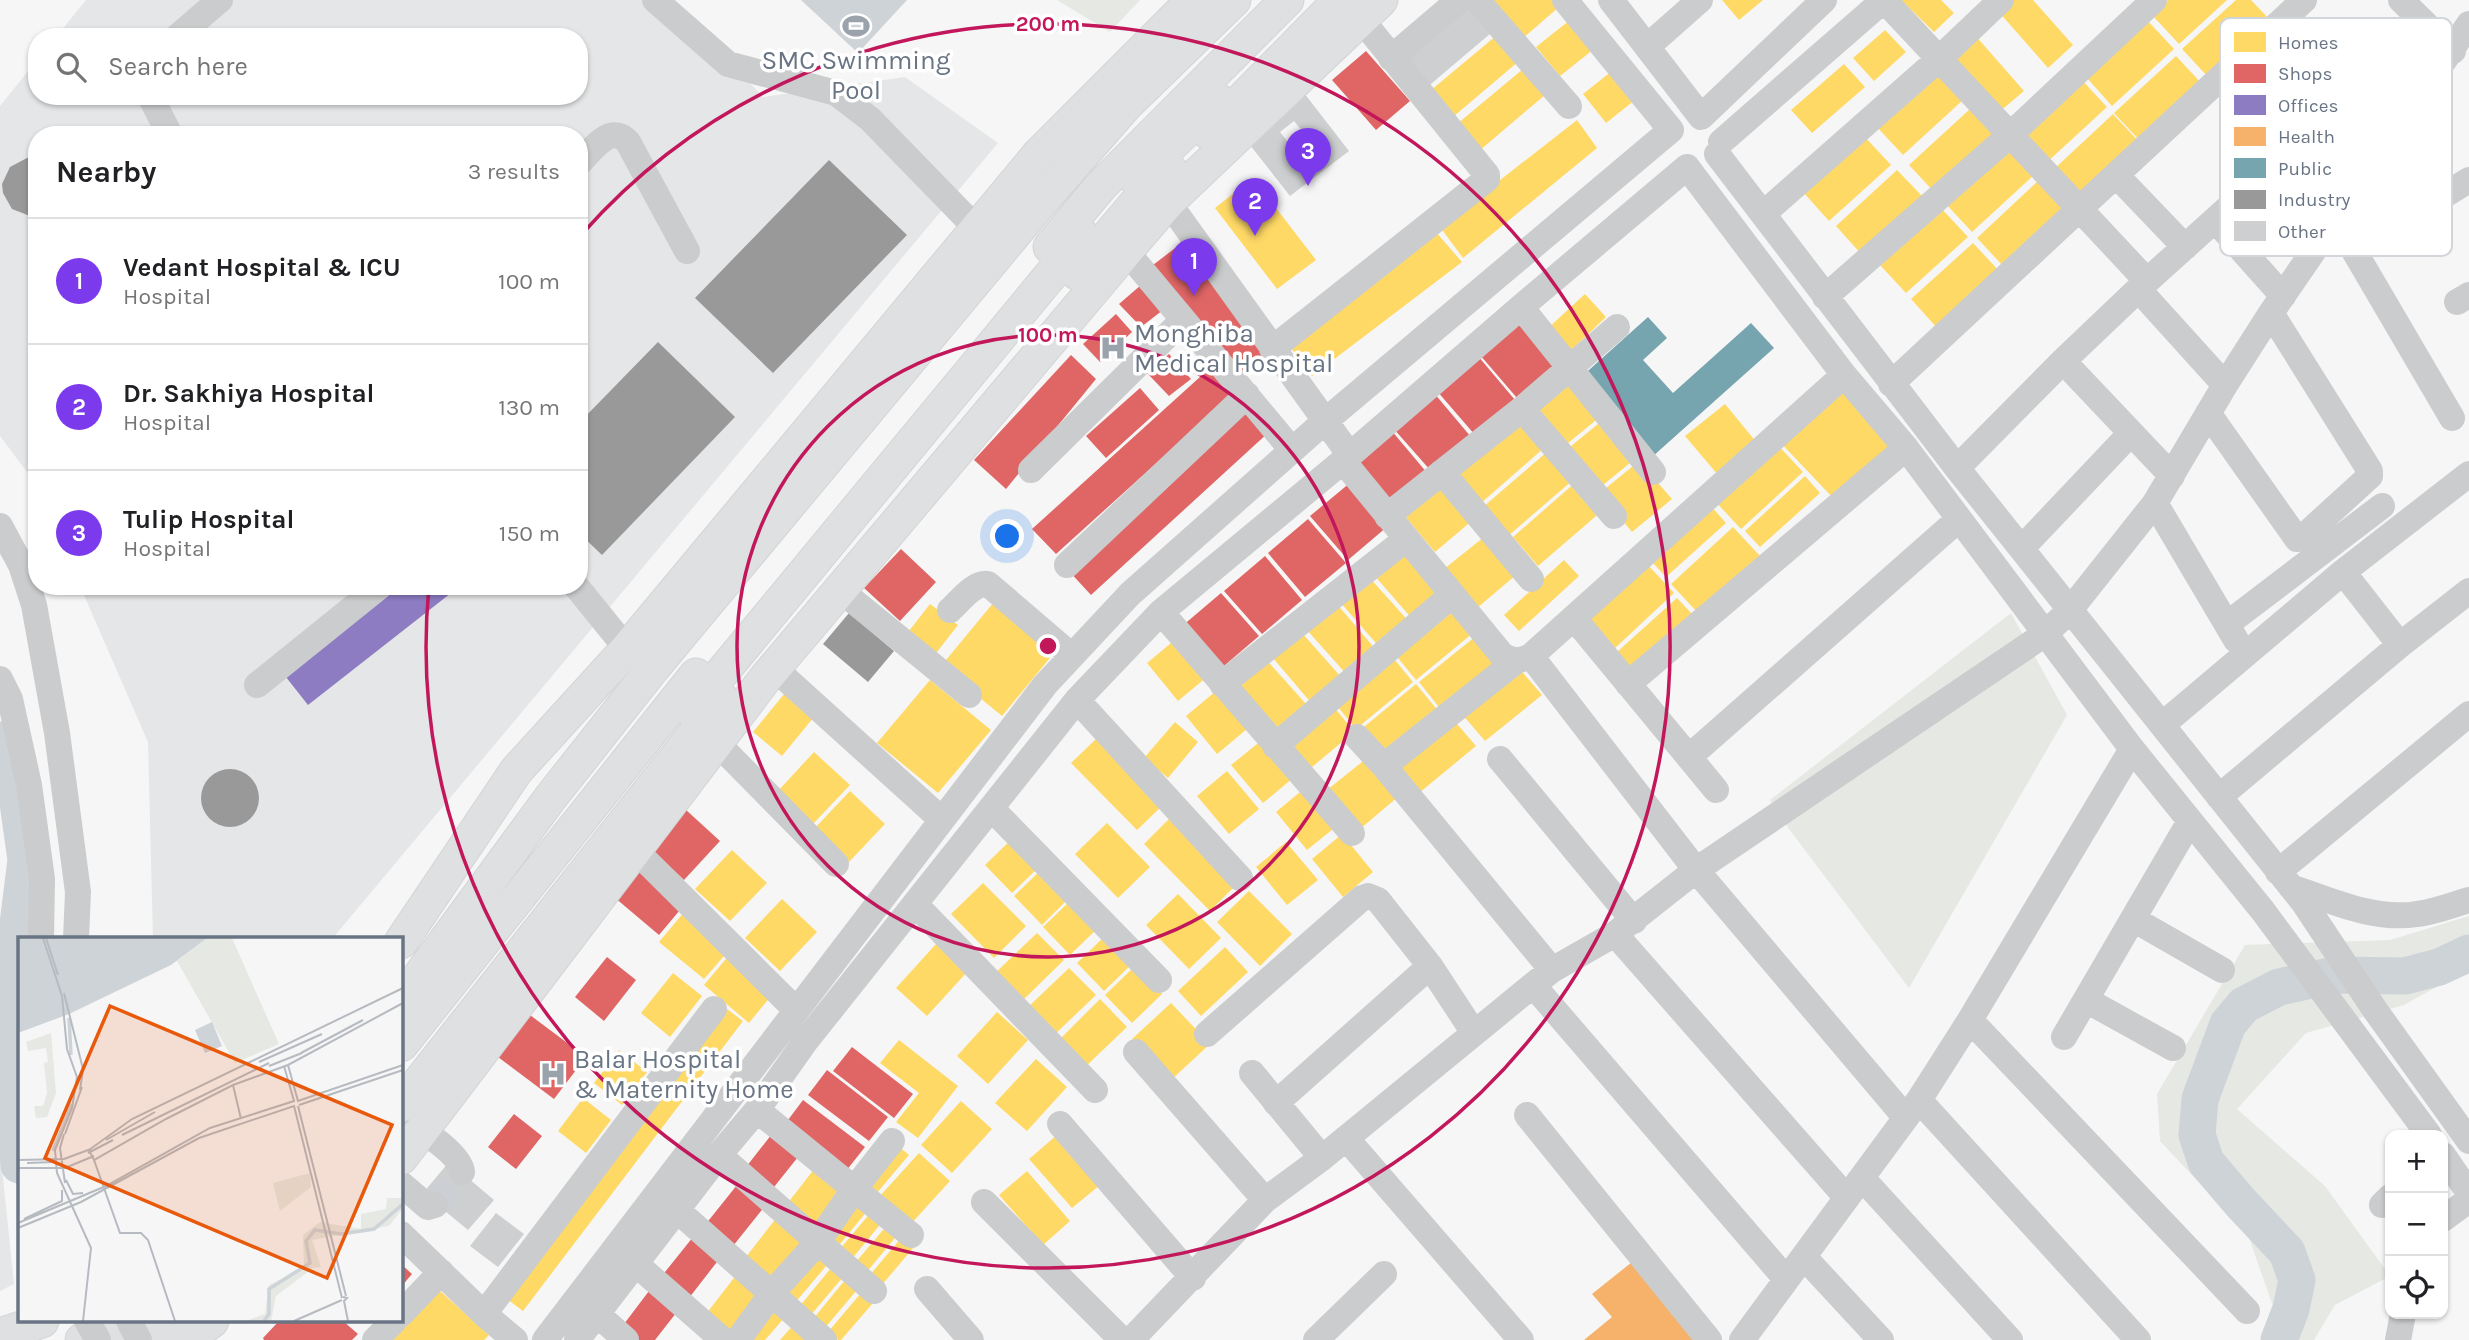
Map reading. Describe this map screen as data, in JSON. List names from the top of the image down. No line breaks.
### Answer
{"places":{"sports":["SMC Swimming Pool"],"hospital":["Monghiba Medical Hospital","Balar Hospital & Maternity Home"]},"legend":["Homes","Shops","Offices","Health","Public","Industry","Other"],"page":{"search":"Search here","heading":["Nearby","3 results"],"pins":["3","2","1"],"list":[{"mark":"1","name":"Vedant Hospital & ICU","note":"Hospital","value":"100 m"},{"mark":"2","name":"Dr. Sakhiya Hospital","note":"Hospital","value":"130 m"},{"mark":"3","name":"Tulip Hospital","note":"Hospital","value":"150 m"}],"map_buttons":["+","−"]},"rings":["200 m","100 m"]}
